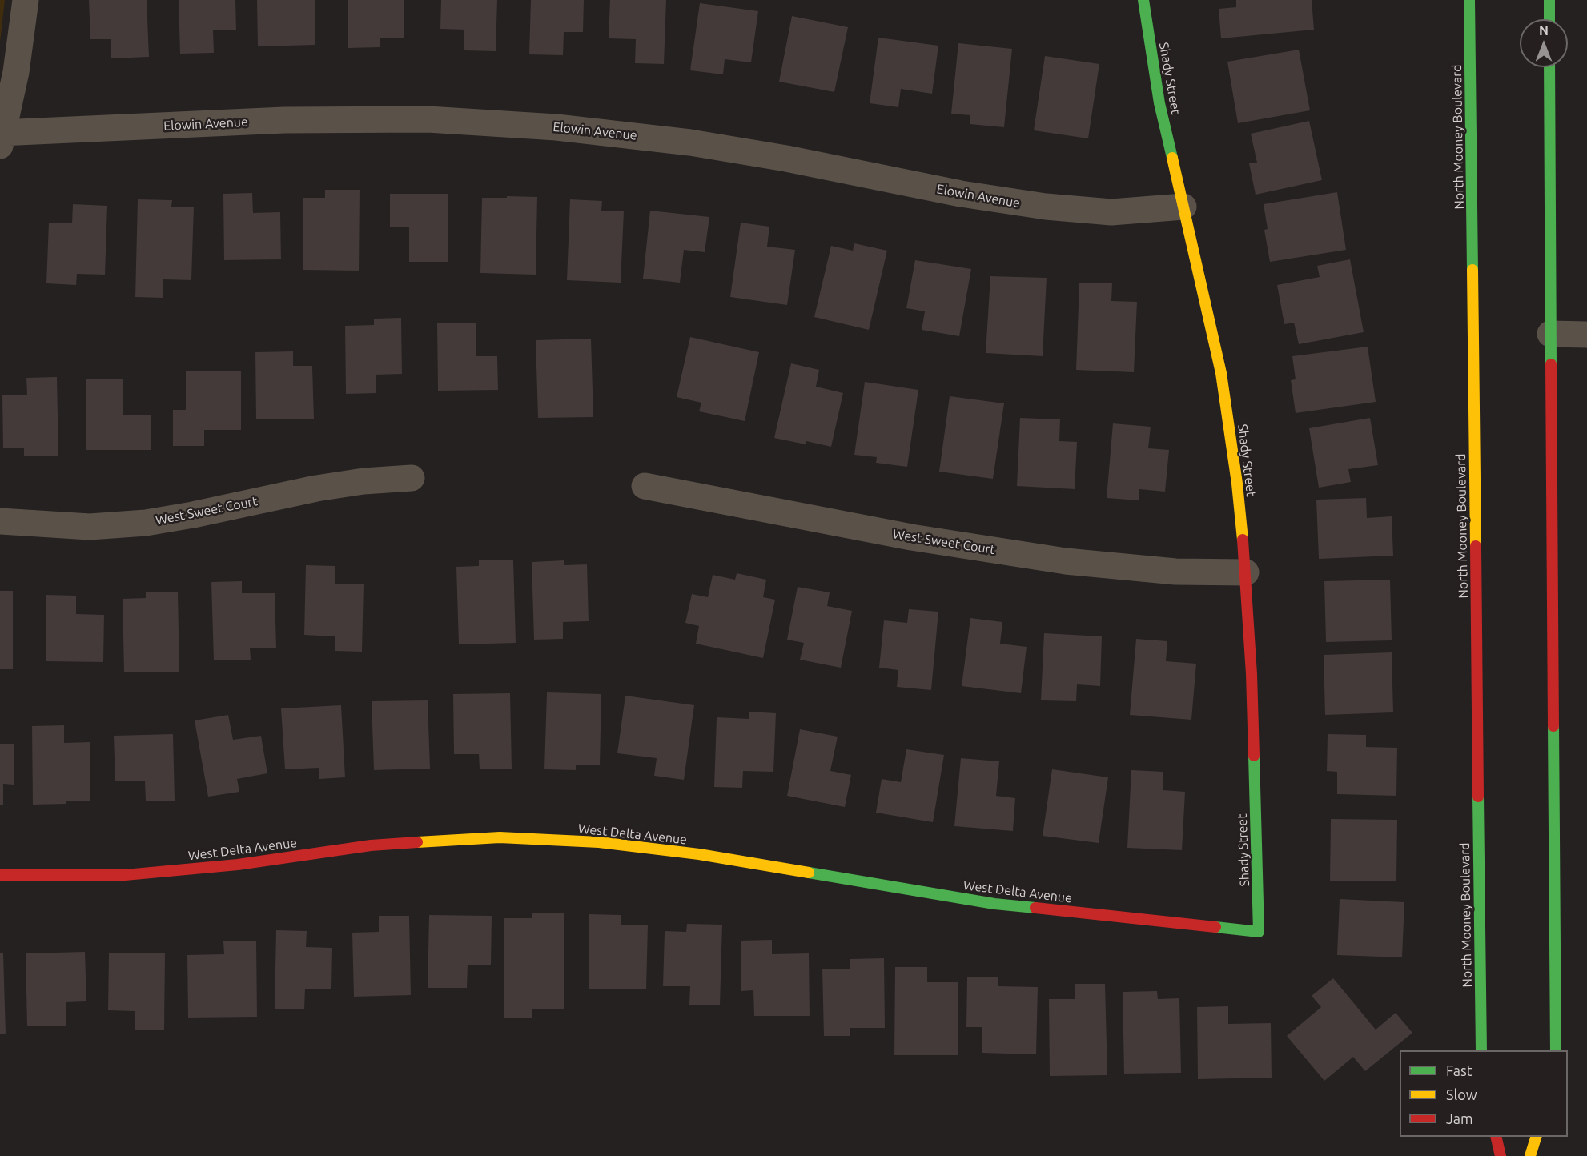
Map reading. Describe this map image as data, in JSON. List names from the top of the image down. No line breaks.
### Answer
{"streets":{"street":["Shady Street","Elowin Avenue","North Mooney Boulevard","West Sweet Court","West Delta Avenue"]},"crossings":[["Shady Street","Elowin Avenue"],["Shady Street","West Sweet Court"],["Shady Street","West Delta Avenue"]],"legend":["Fast","Slow","Jam"],"north":"top"}
